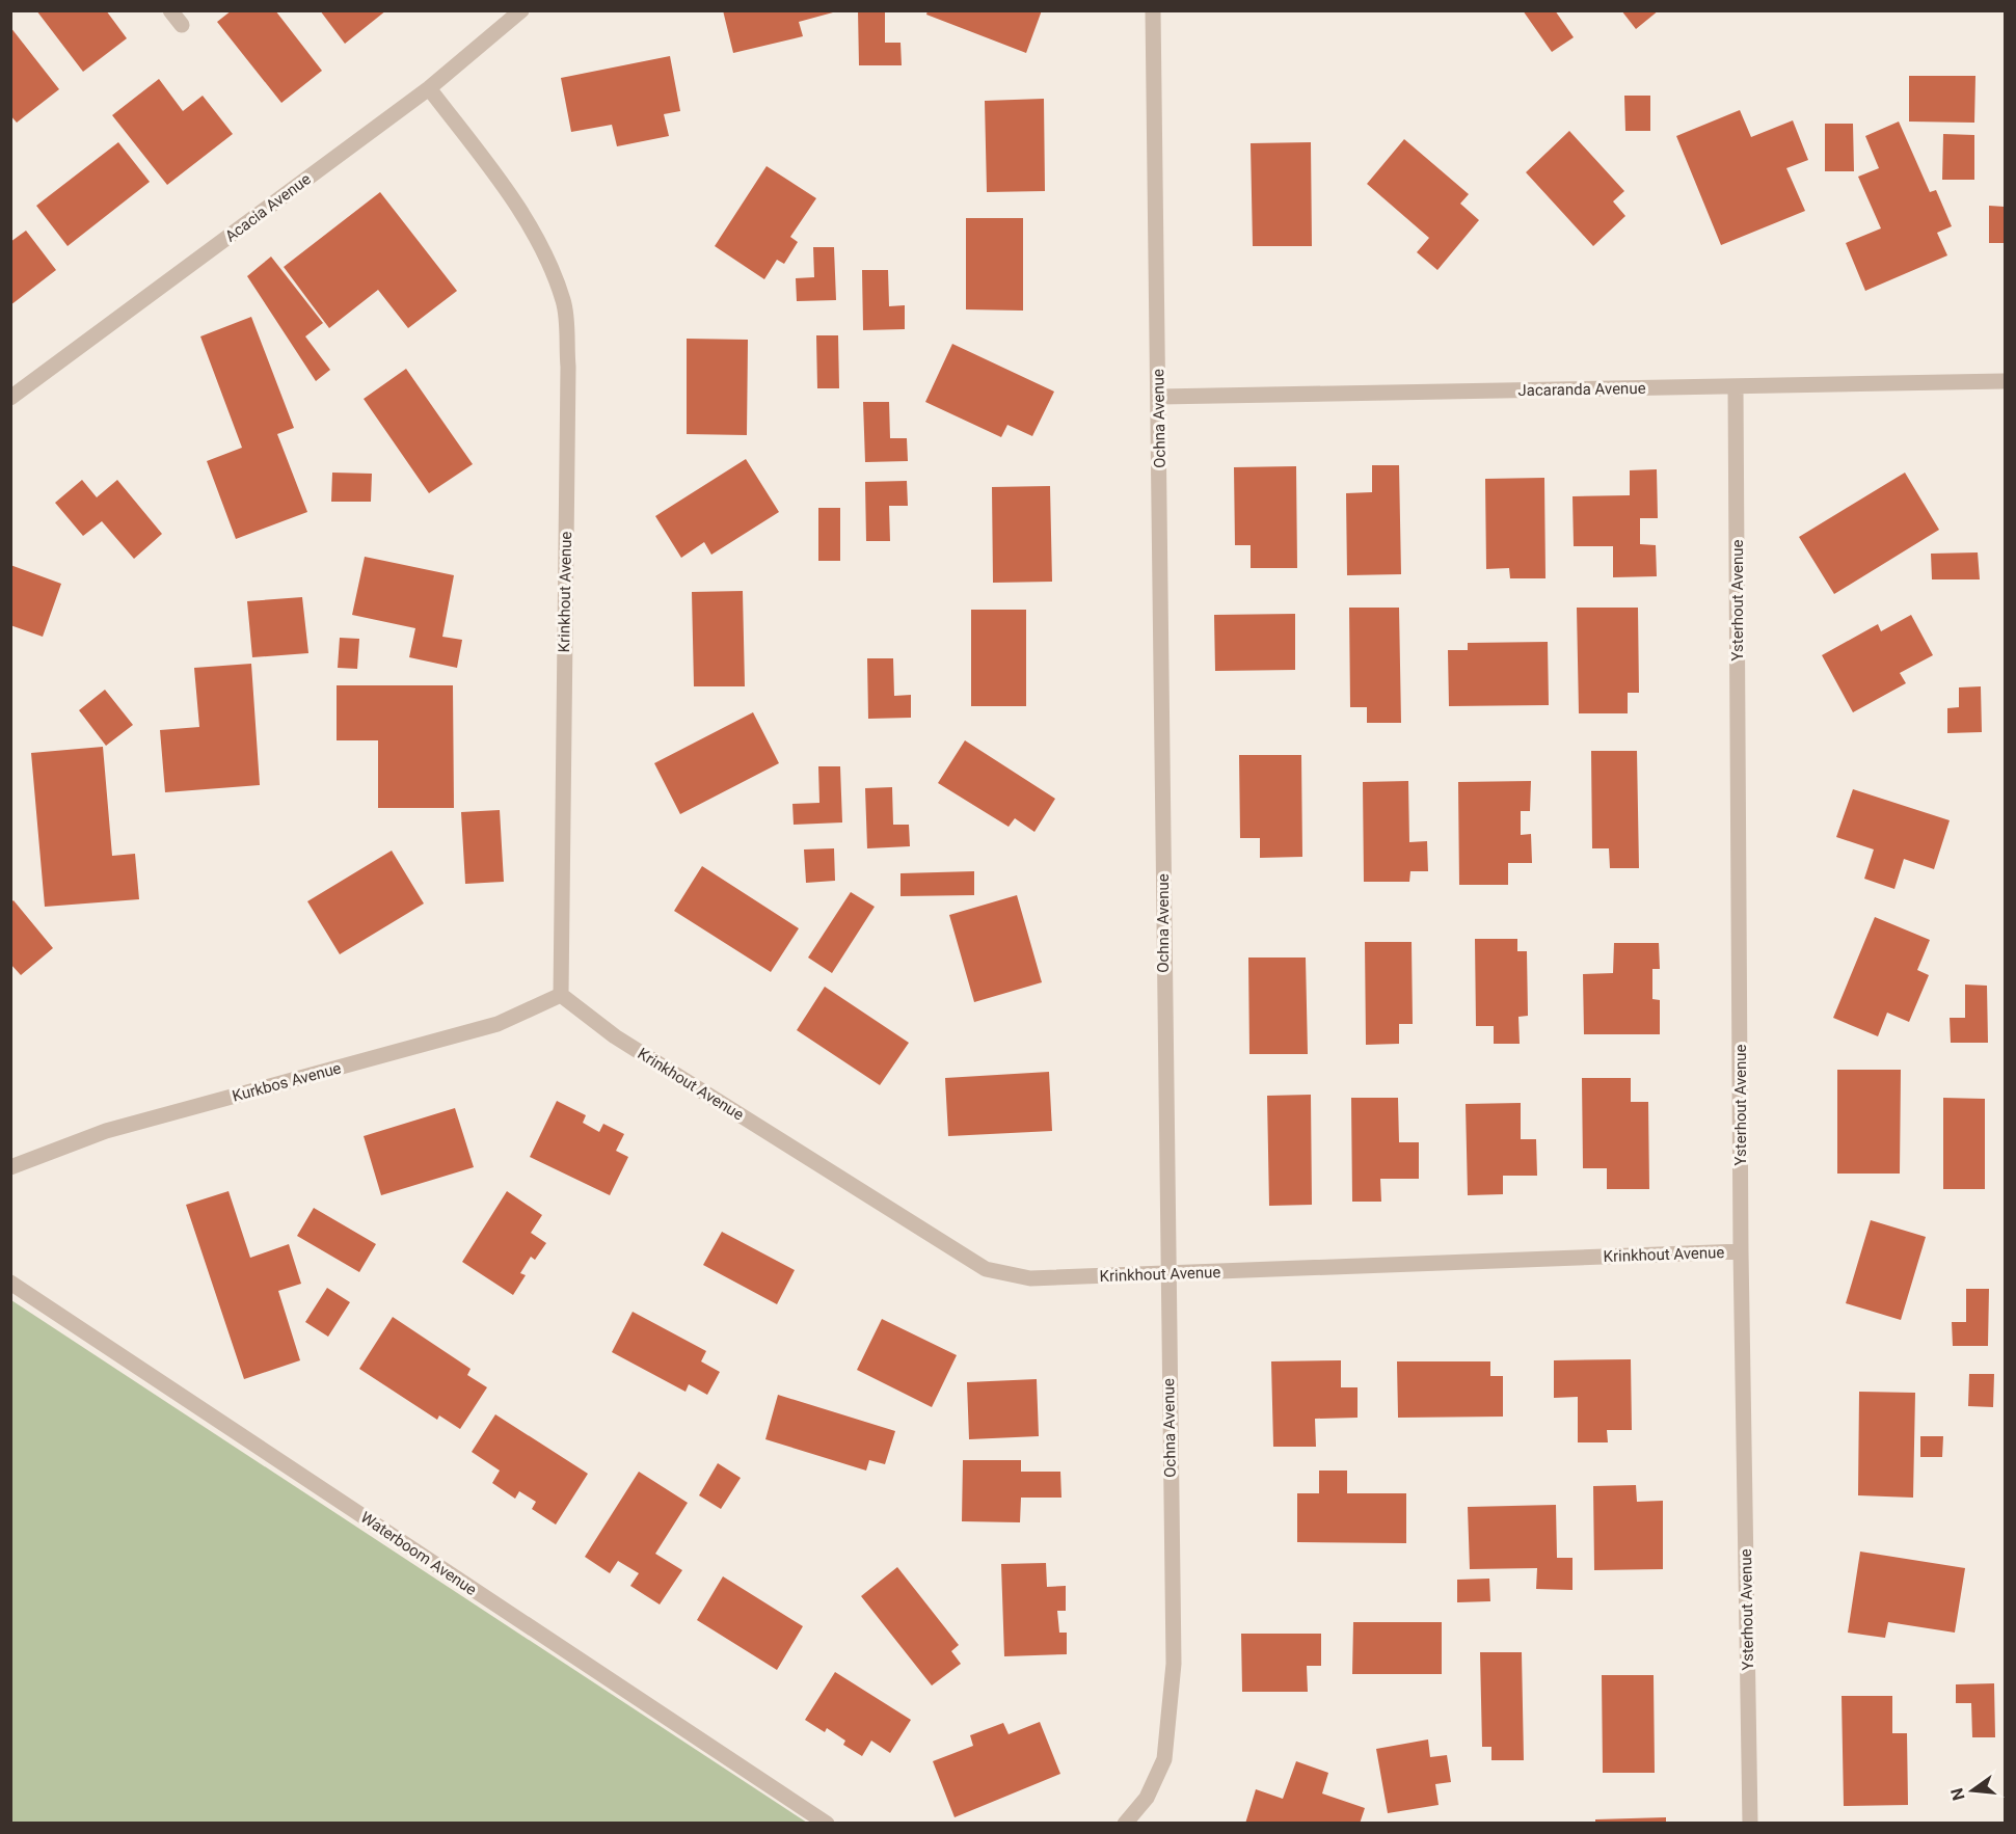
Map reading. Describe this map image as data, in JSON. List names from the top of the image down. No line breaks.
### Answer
{"streets":{"street":["Acacia Avenue","Jacaranda Avenue","Ochna Avenue","Krinkhout Avenue","Ysterhout Avenue","Kurkbos Avenue","Waterboom Avenue"]},"crossings":[["Acacia Avenue","Krinkhout Avenue"],["Jacaranda Avenue","Ochna Avenue"],["Jacaranda Avenue","Ysterhout Avenue"],["Ochna Avenue","Krinkhout Avenue"],["Krinkhout Avenue","Ysterhout Avenue"],["Krinkhout Avenue","Kurkbos Avenue"]],"north":"left"}
